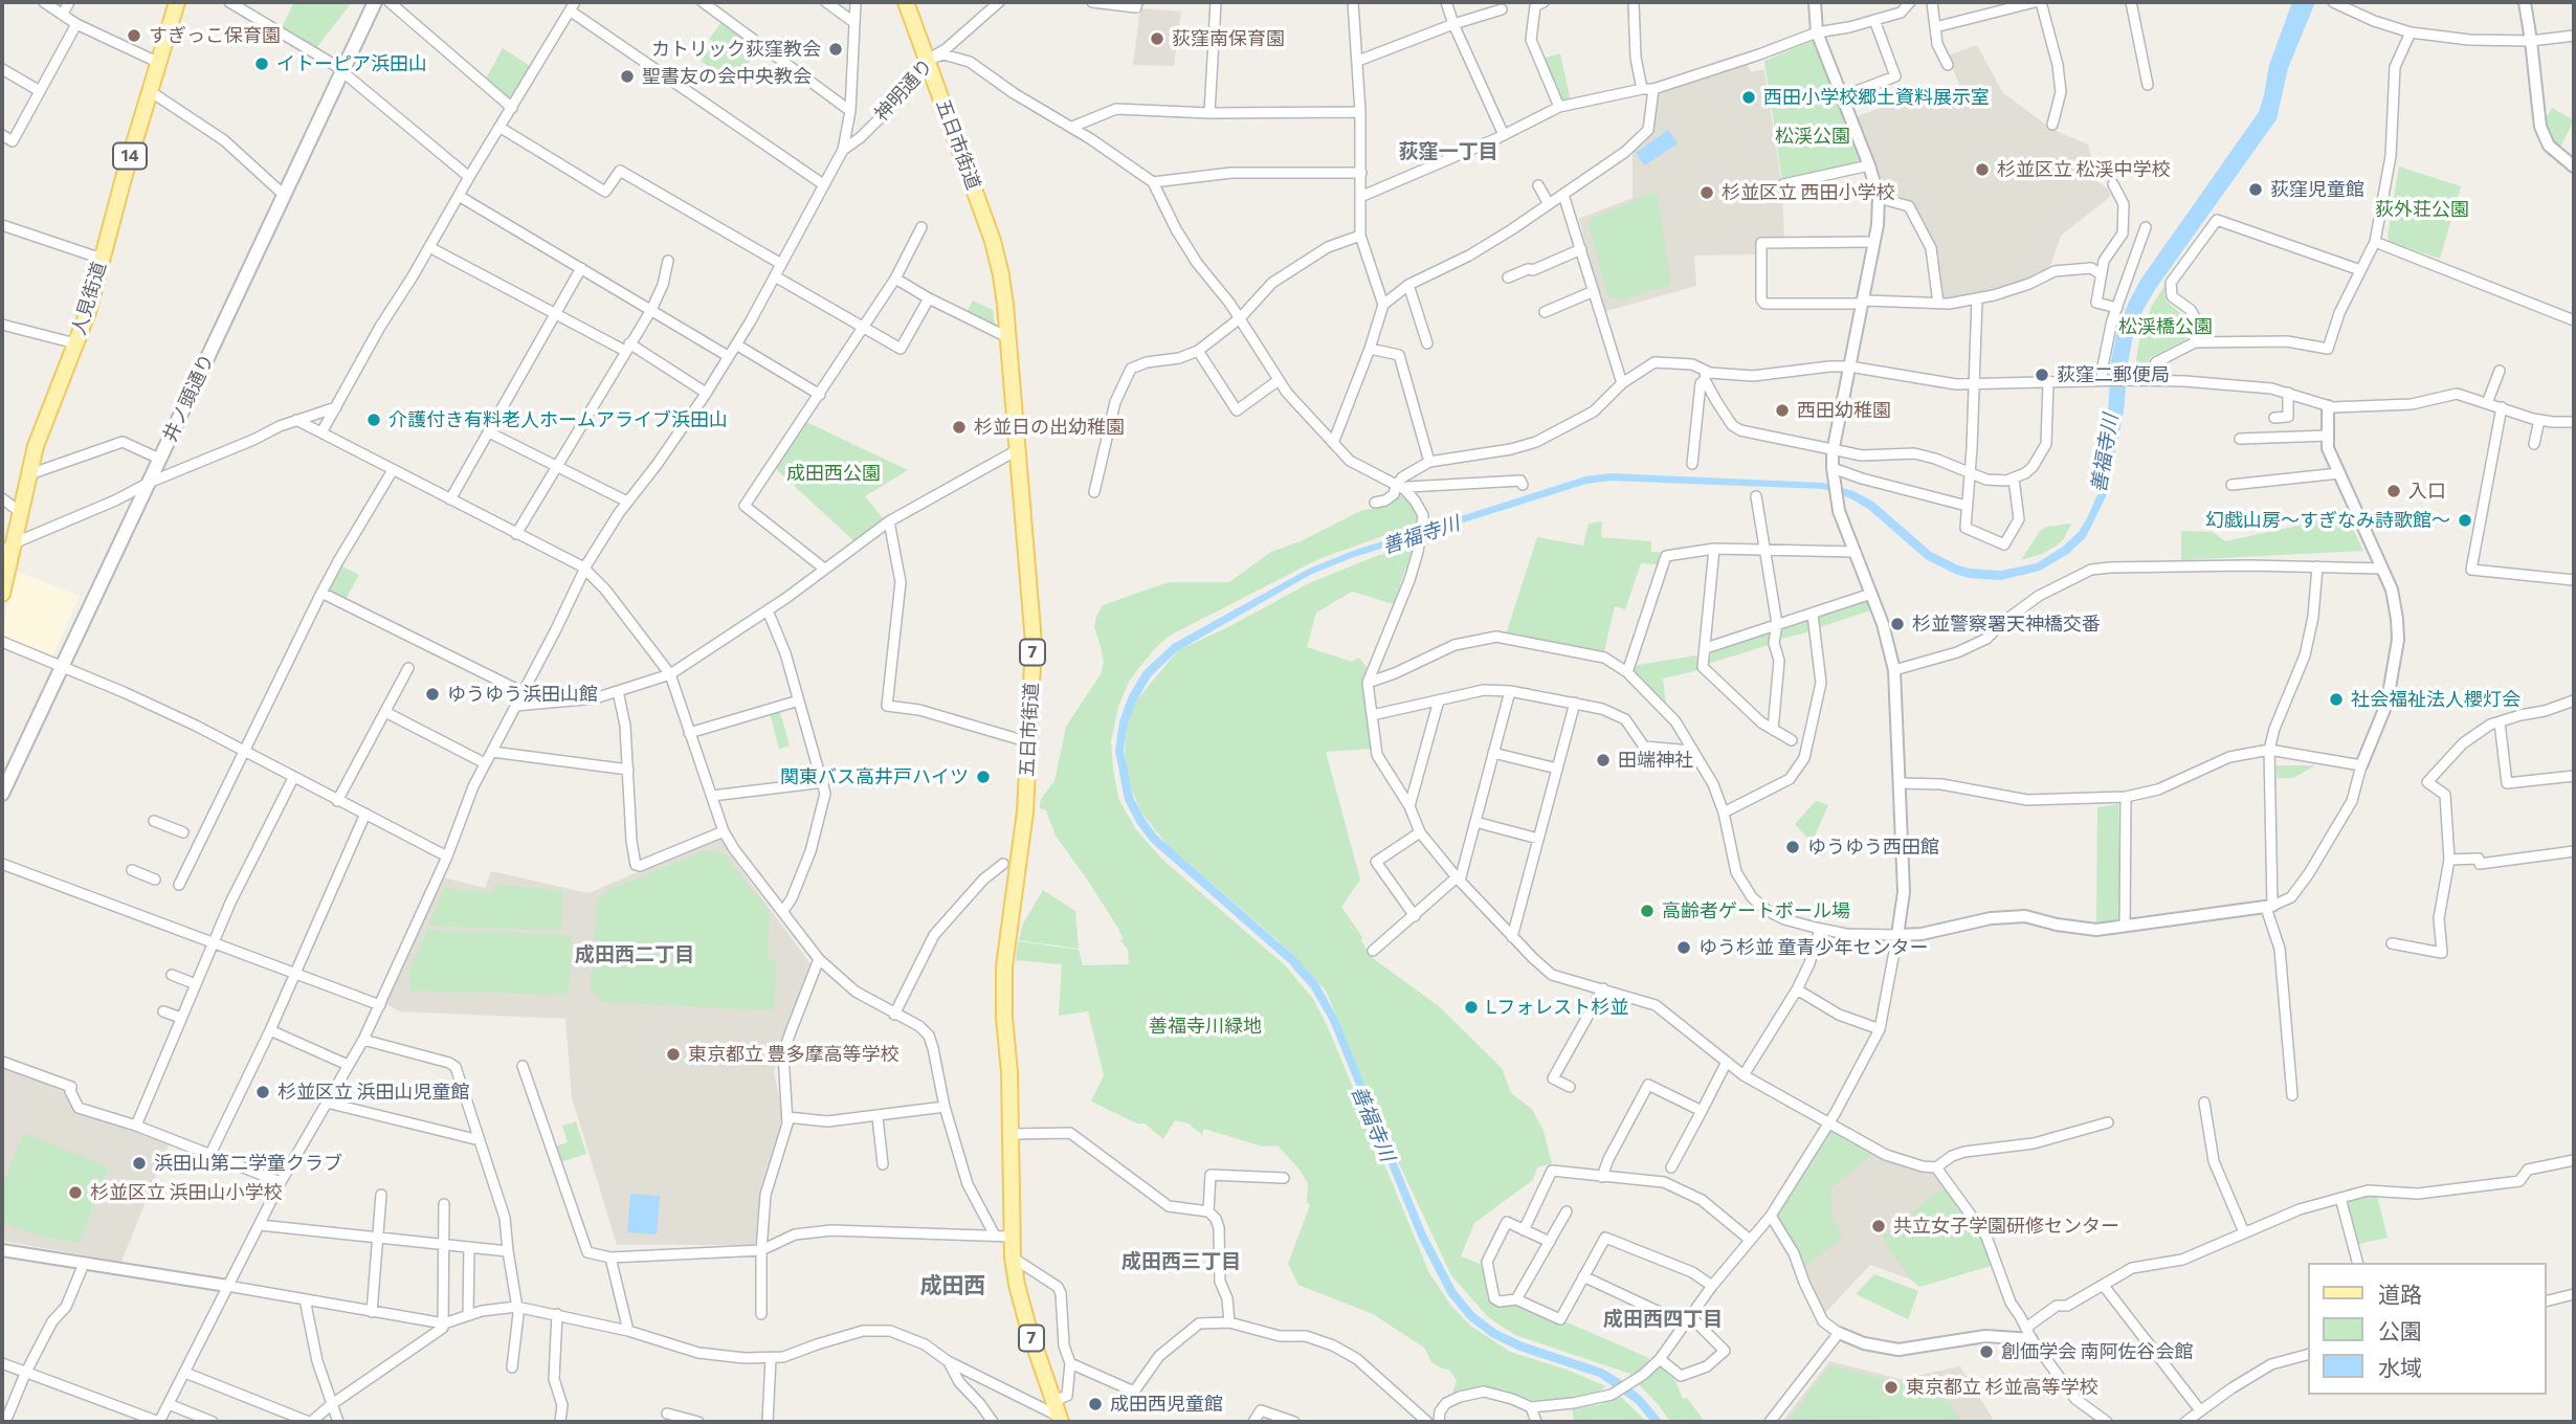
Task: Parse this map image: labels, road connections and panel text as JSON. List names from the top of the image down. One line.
{"streets":{"main road":["五日市街道","14","人見街道","井ノ頭通り","7"],"street":["神明通り"]},"crossings":[["神明通り","五日市街道"]],"districts":["荻窪一丁目","成田西二丁目","成田西三丁目","成田西","成田西四丁目"],"water":["善福寺川"],"parks":["松渓公園","荻外荘公園","松渓橋公園","成田西公園","善福寺川緑地"],"places":["すぎっこ保育園","荻窪南保育園","カトリック荻窪教会","イトーピア浜田山","聖書友の会中央教会","西田小学校郷土資料展示室","杉並区立 松渓中学校","荻窪児童館","杉並区立 西田小学校","荻窪二郵便局","西田幼稚園","介護付き有料老人ホームアライブ浜田山","杉並日の出幼稚園","入口","幻戯山房～すぎなみ詩歌館～","杉並警察署天神橋交番","ゆうゆう浜田山館","社会福祉法人櫻灯会","田端神社","関東バス高井戸ハイツ","ゆうゆう西田館","高齢者ゲートボール場","ゆう杉並 童青少年センター","Lフォレスト杉並","東京都立 豊多摩高等学校","杉並区立 浜田山児童館","浜田山第二学童クラブ","杉並区立 浜田山小学校","共立女子学園研修センター","創価学会 南阿佐谷会館","東京都立 杉並高等学校","成田西児童館"],"legend":["道路","公園","水域"]}
